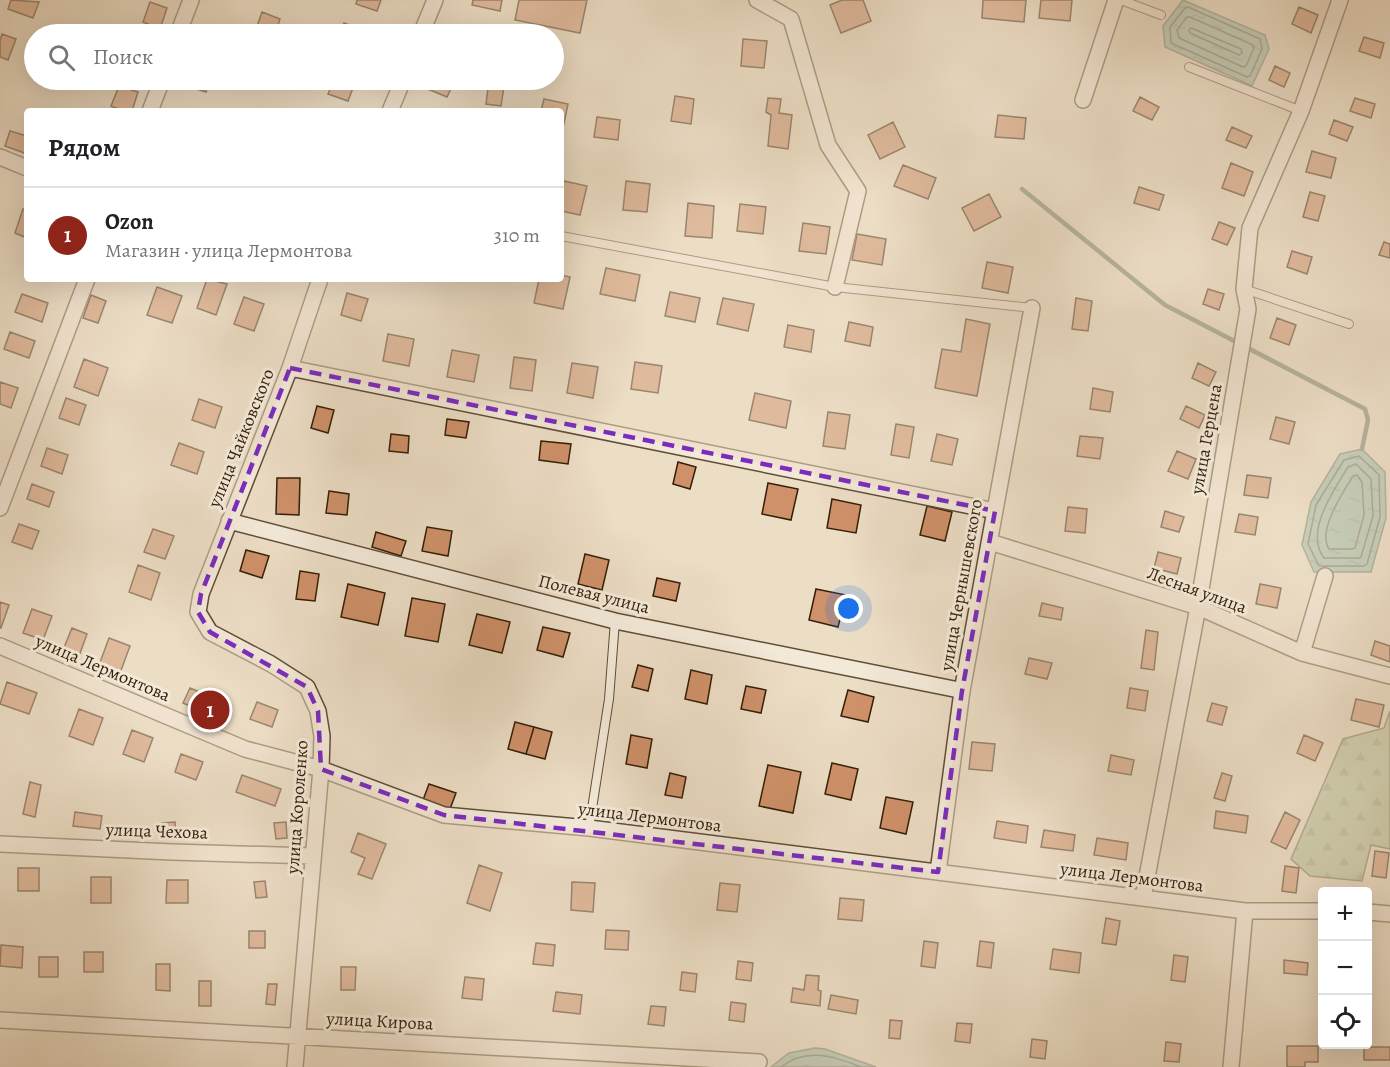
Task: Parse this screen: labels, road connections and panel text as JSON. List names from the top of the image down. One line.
{"streets":{"street":["улица Чайковского","улица Герцена","улица Чернышевского","Лесная улица","Полевая улица","улица Лермонтова","улица Короленко","улица Чехова","улица Кирова"]},"crossings":[["улица Чайковского","Полевая улица"],["улица Чайковского","улица Короленко"],["улица Герцена","Лесная улица"],["улица Герцена","улица Лермонтова"],["улица Чернышевского","Лесная улица"],["улица Чернышевского","Полевая улица"],["улица Чернышевского","улица Лермонтова"],["улица Лермонтова","улица Короленко"],["улица Короленко","улица Чехова"],["улица Короленко","улица Кирова"]],"page":{"search":"Поиск","heading":"Рядом","list":[{"mark":"1","name":"Ozon","note":"Магазин · улица Лермонтова","value":"310 m"}],"pins":"1","map_buttons":["+","−"]}}
